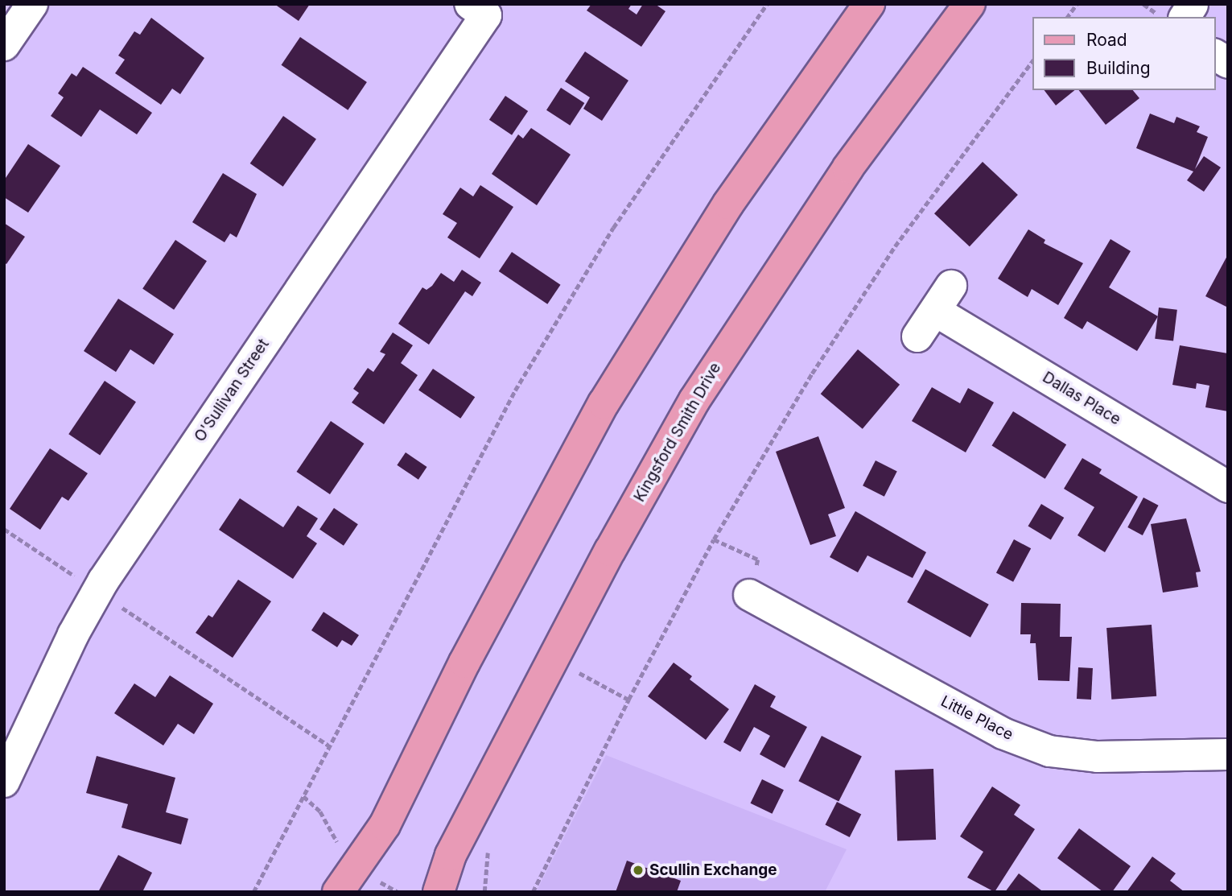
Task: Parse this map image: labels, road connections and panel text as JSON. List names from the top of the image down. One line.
{"streets":{"main road":["Kingsford Smith Drive"],"street":["O'Sullivan Street","Dallas Place","Little Place"]},"places":["Scullin Exchange"],"legend":["Road","Building"]}
